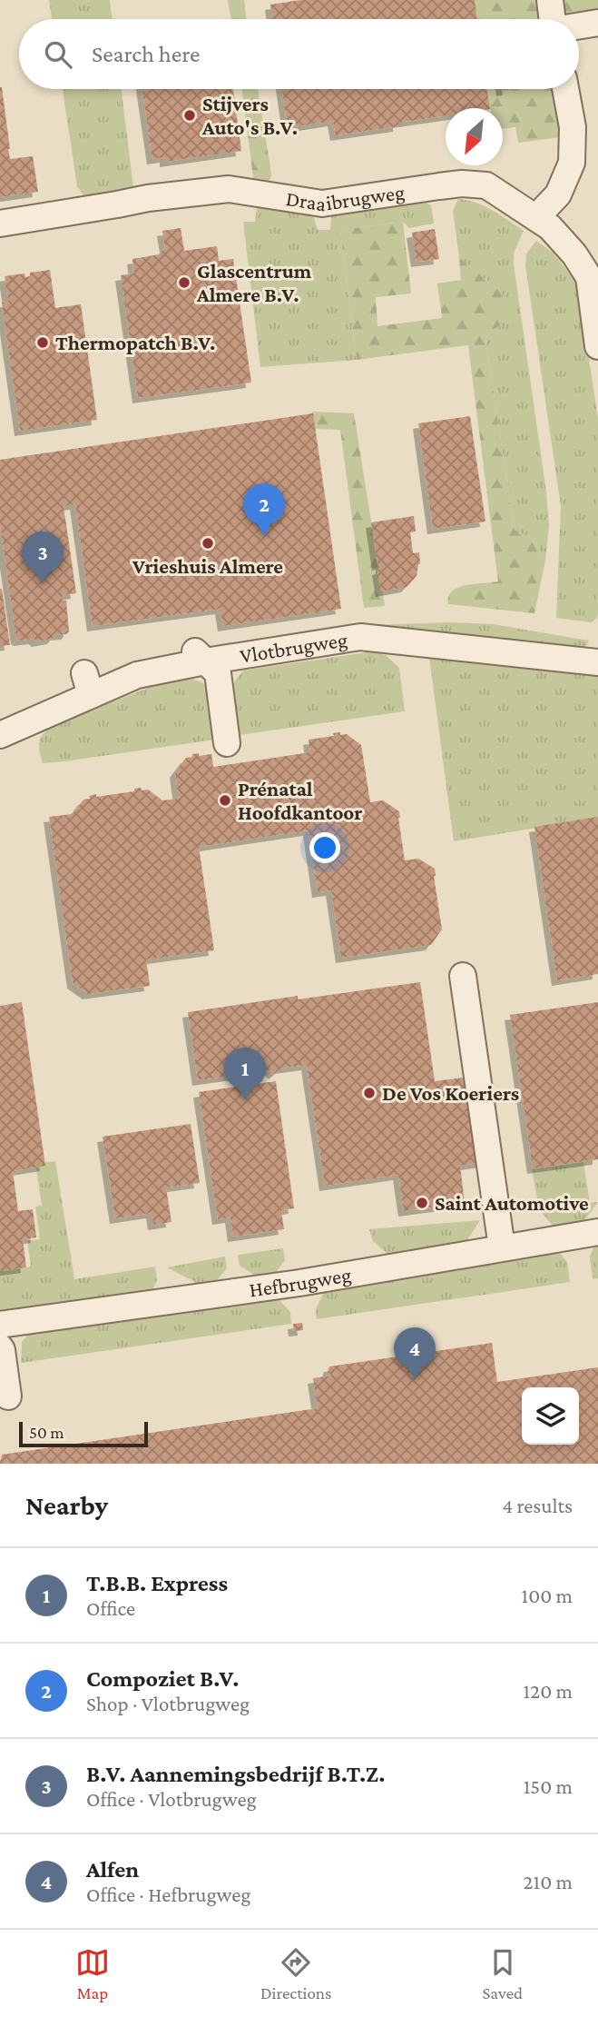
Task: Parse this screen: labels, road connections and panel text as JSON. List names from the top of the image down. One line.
{"streets":{"street":["Draaibrugweg","Vlotbrugweg","Hefbrugweg"]},"places":["Stijvers Auto's B.V.","Glascentrum Almere B.V.","Thermopatch B.V.","Vrieshuis Almere","Prénatal Hoofdkantoor","De Vos Koeriers","Saint Automotive"],"scale_bar":"50 m","north":"bottom left","page":{"search":"Search here","pins":["2","3","1","4"],"scale":"50 m","heading":["Nearby","4 results"],"list":[{"mark":"1","name":"T.B.B. Express","note":"Office","value":"100 m"},{"mark":"2","name":"Compoziet B.V.","note":"Shop · Vlotbrugweg","value":"120 m"},{"mark":"3","name":"B.V. Aannemingsbedrijf B.T.Z.","note":"Office · Vlotbrugweg","value":"150 m"},{"mark":"4","name":"Alfen","note":"Office · Hefbrugweg","value":"210 m"}],"nav":["Map","Directions","Saved"]}}
